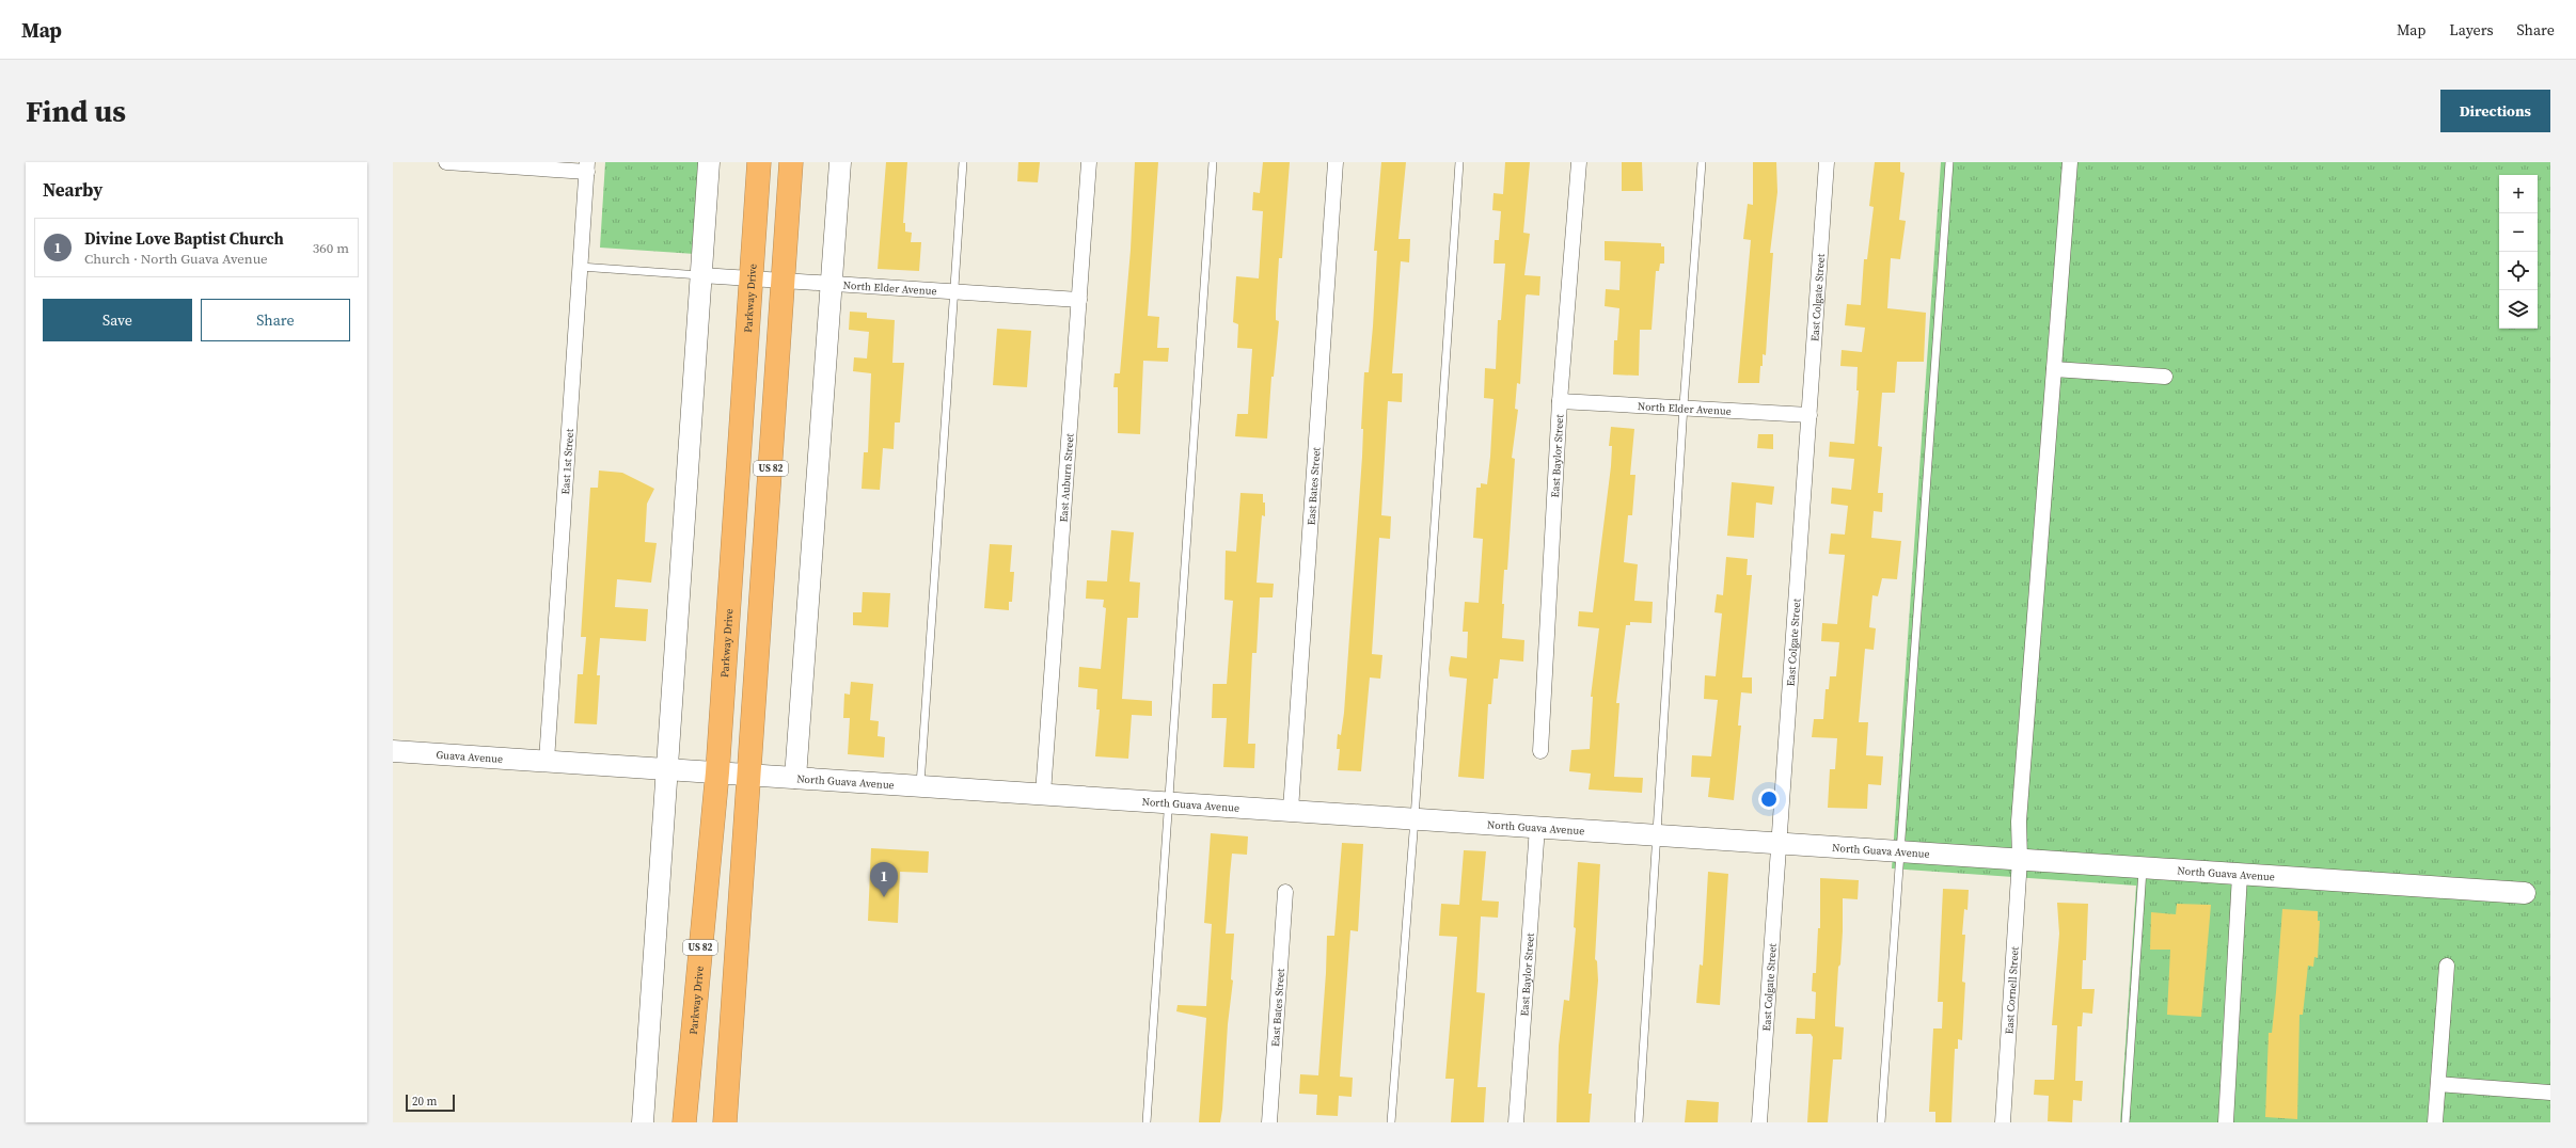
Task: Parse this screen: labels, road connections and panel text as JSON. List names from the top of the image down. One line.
{"streets":{"highway":["Parkway Drive","US 82"],"street":["North Elder Avenue","East Colgate Street","East Baylor Street","East 1st Street","East Auburn Street","East Bates Street","Guava Avenue","North Guava Avenue","East Cornell Street"]},"crossings":[["North Elder Avenue","Parkway Drive"],["North Elder Avenue","East Colgate Street"],["North Elder Avenue","East Baylor Street"],["North Elder Avenue","US 82"],["North Elder Avenue","East Auburn Street"],["Parkway Drive","North Guava Avenue"],["East Colgate Street","North Guava Avenue"],["East Baylor Street","North Guava Avenue"],["East 1st Street","Guava Avenue"],["East 1st Street","North Guava Avenue"],["US 82","North Guava Avenue"],["East Auburn Street","North Guava Avenue"],["East Bates Street","North Guava Avenue"],["Guava Avenue","North Guava Avenue"],["North Guava Avenue","East Cornell Street"]],"scale_bar":"20 m","page":{"header":"Map","nav":["Map","Layers","Share"],"buttons":["Directions",["Save","Share"]],"title":"Find us","heading":"Nearby","map_buttons":["+","−"],"list":[{"mark":"1","name":"Divine Love Baptist Church","note":"Church · North Guava Avenue","value":"360 m"}],"pins":"1","scale":"20 m"}}
